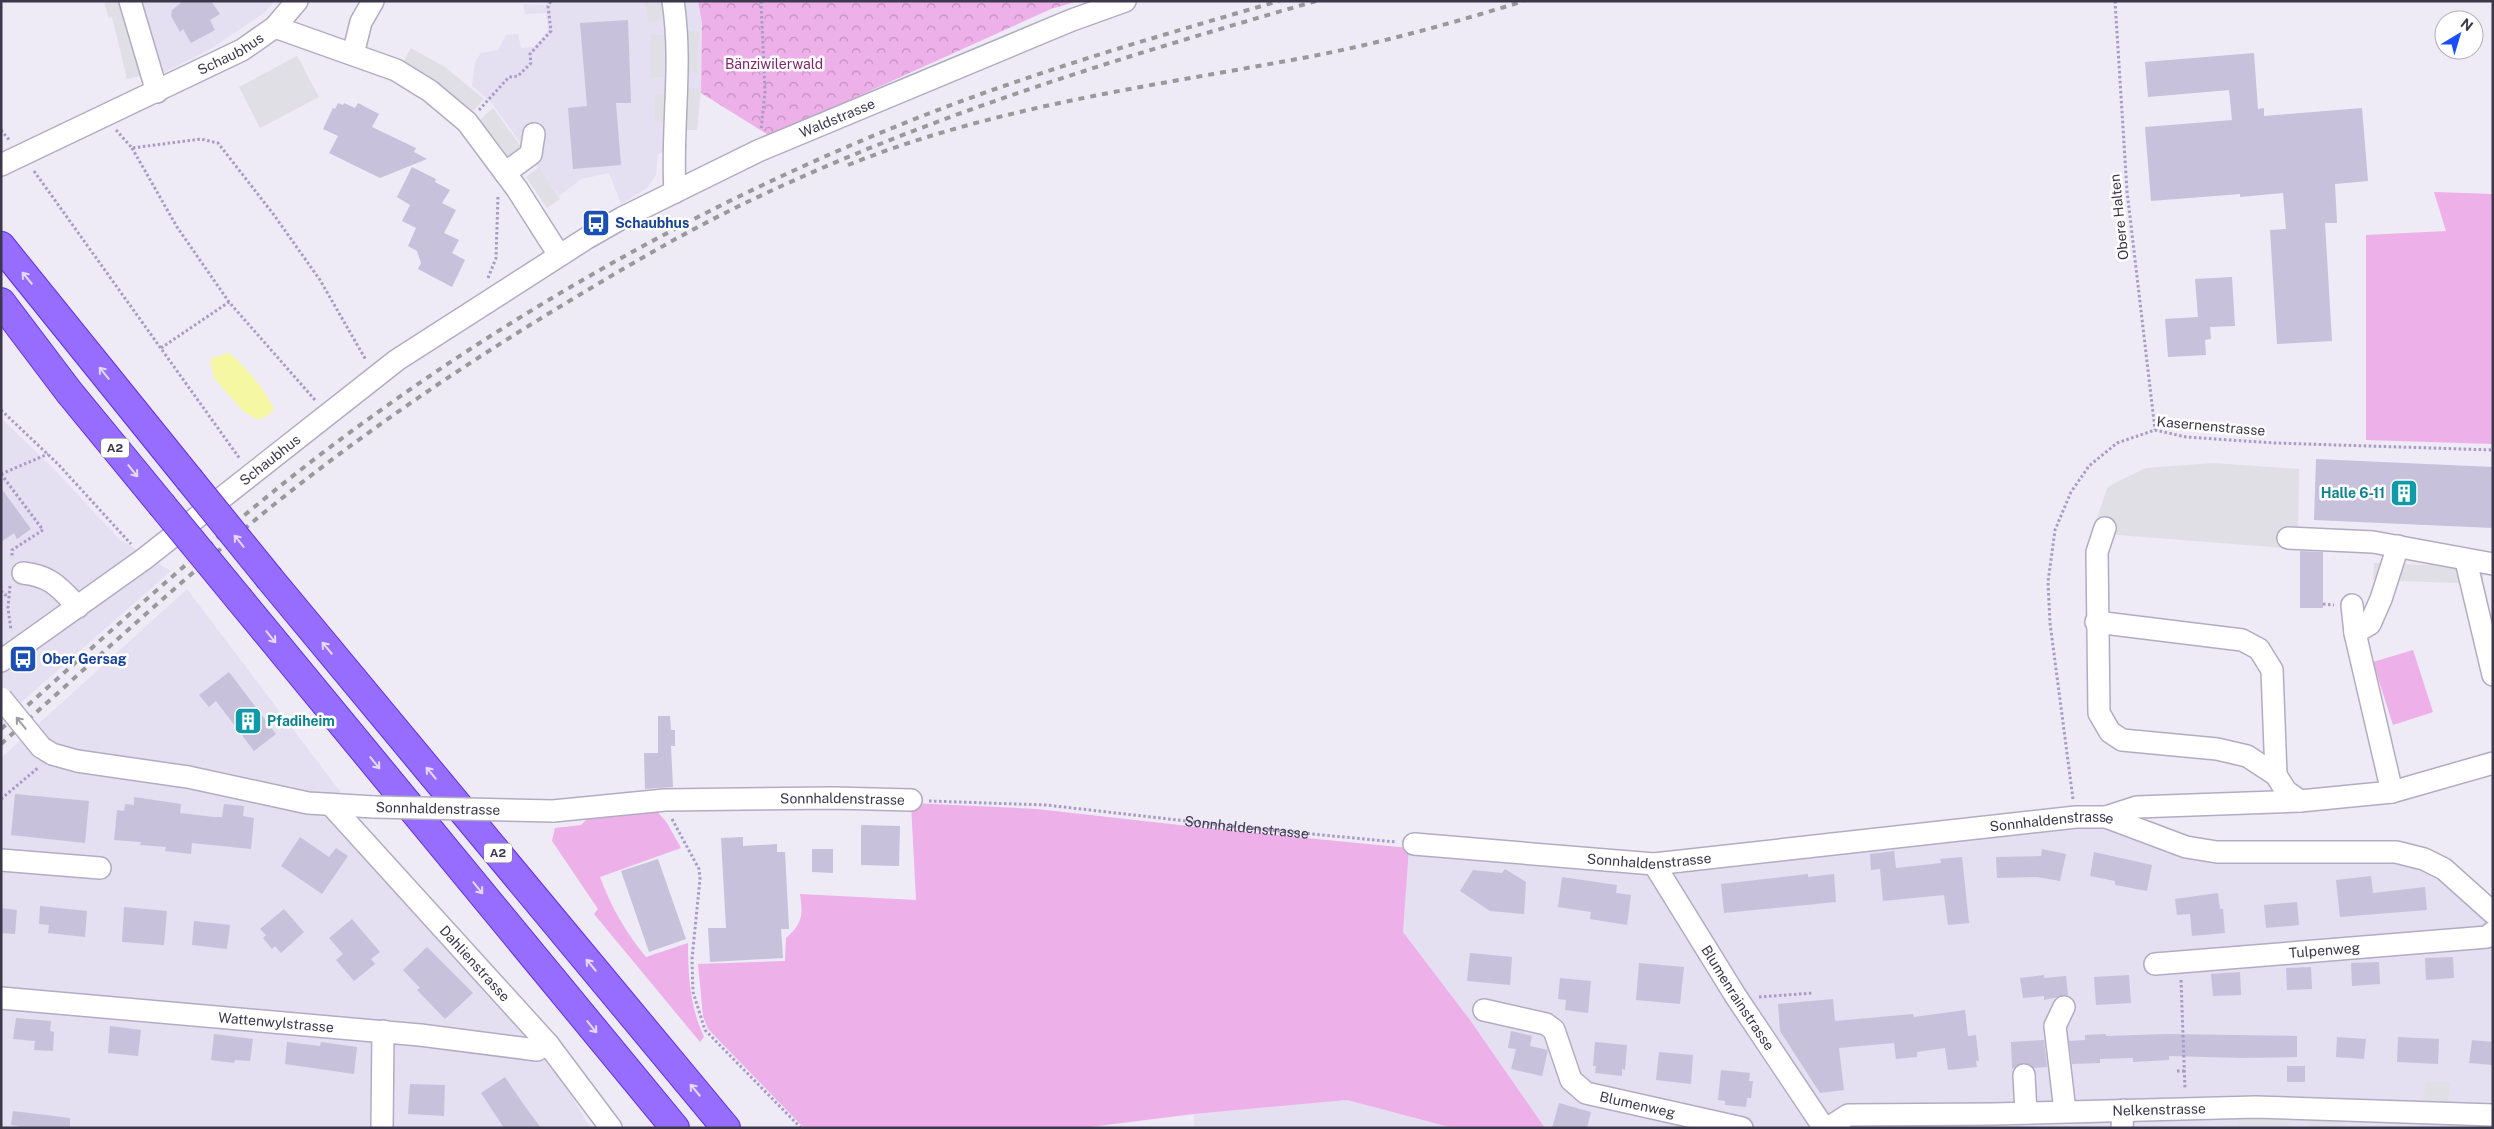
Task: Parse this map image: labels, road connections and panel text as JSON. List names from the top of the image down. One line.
{"streets":{"highway":["A2"],"street":["Schaubhus","Waldstrasse","Sonnhaldenstrasse","Tulpenweg","Dahlienstrasse","Blumenrainstrasse","Wattenwylstrasse","Blumenweg","Nelkenstrasse"],"path":["Obere Halten","Kasernenstrasse"]},"crossings":[["Schaubhus","Waldstrasse"],["Obere Halten","Kasernenstrasse"],["Kasernenstrasse","Sonnhaldenstrasse"],["Sonnhaldenstrasse","Dahlienstrasse"],["Sonnhaldenstrasse","Blumenrainstrasse"],["Dahlienstrasse","Wattenwylstrasse"]],"parks":["Bänziwilerwald"],"places":{"bus stop":["Schaubhus","Ober Gersag"],"building":["Halle 6-11","Pfadiheim"]},"north":"top right"}
